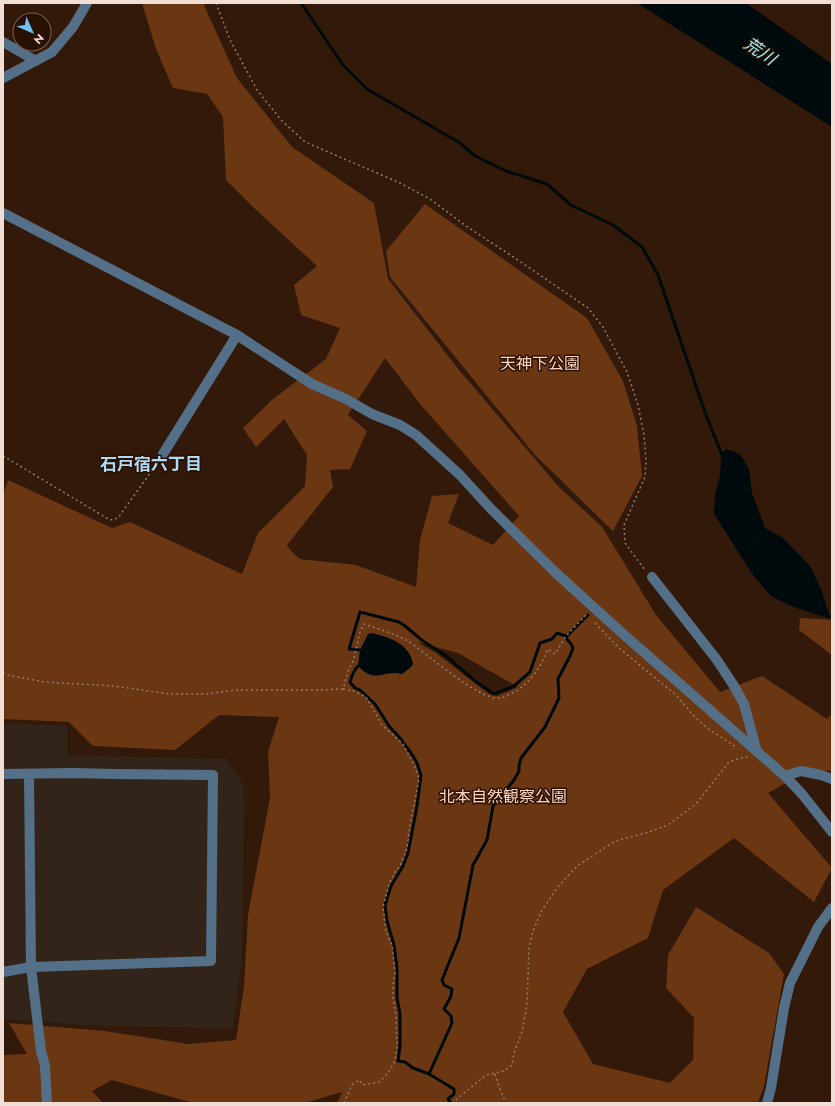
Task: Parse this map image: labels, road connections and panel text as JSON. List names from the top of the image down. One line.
{"districts":["石戸宿六丁目"],"water":["荒川"],"parks":["天神下公園","北本自然観察公園"],"north":"bottom right"}
